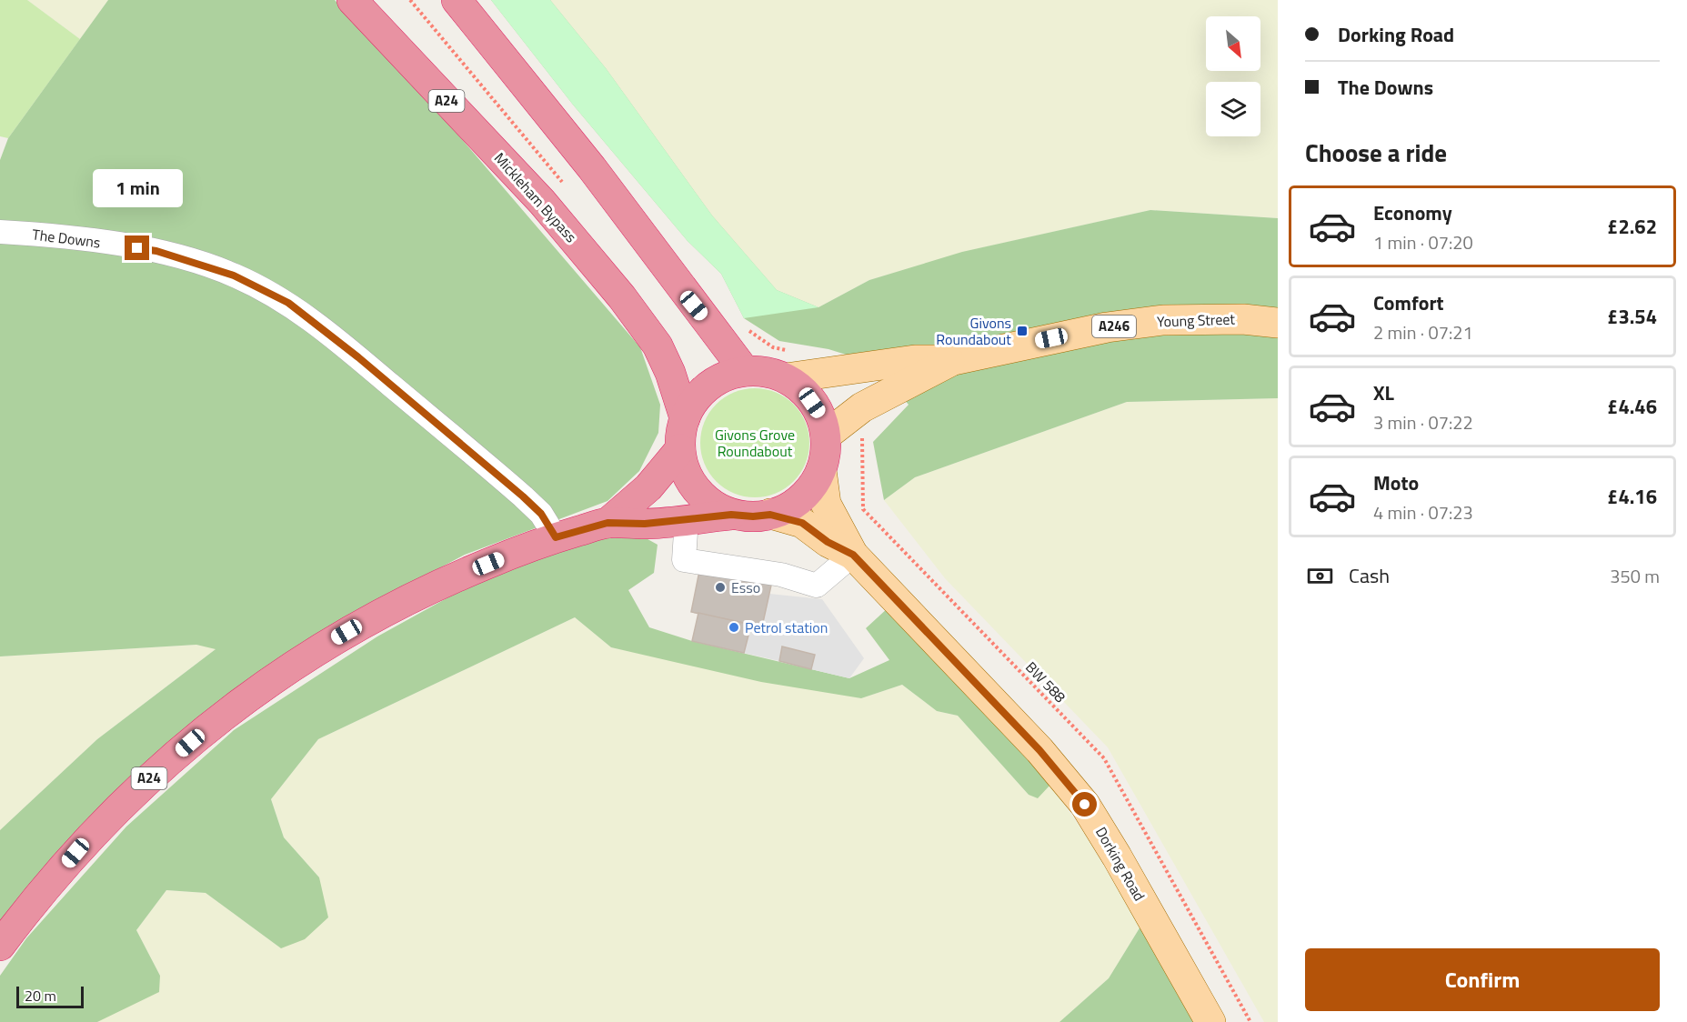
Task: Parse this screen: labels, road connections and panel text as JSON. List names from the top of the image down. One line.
{"streets":{"highway":["A24","Mickleham Bypass"],"main road":["Young Street","A246","Dorking Road"],"street":["The Downs"],"path":["BW 588"]},"crossings":[["A24","Mickleham Bypass"],["A24","The Downs"],["A24","Young Street"],["A24","Dorking Road"],["Mickleham Bypass","Young Street"],["Mickleham Bypass","Dorking Road"],["Young Street","BW 588"],["Young Street","Dorking Road"]],"parks":["Givons Grove Roundabout"],"places":{"transit":["Givons Roundabout"],"other":["Esso","Petrol station"]},"scale_bar":"20 m","north":"bottom right","page":{"banner":["Dorking Road","The Downs"],"heading":"Choose a ride","bubble":"1 min","list":[{"name":"Economy","note":"1 min · 07:20","value":"£2.62"},{"name":"Comfort","note":"2 min · 07:21","value":"£3.54"},{"name":"XL","note":"3 min · 07:22","value":"£4.46"},{"name":"Moto","note":"4 min · 07:23","value":"£4.16"}],"pay":["Cash","350 m"],"buttons":"Confirm","scale":"20 m"}}
